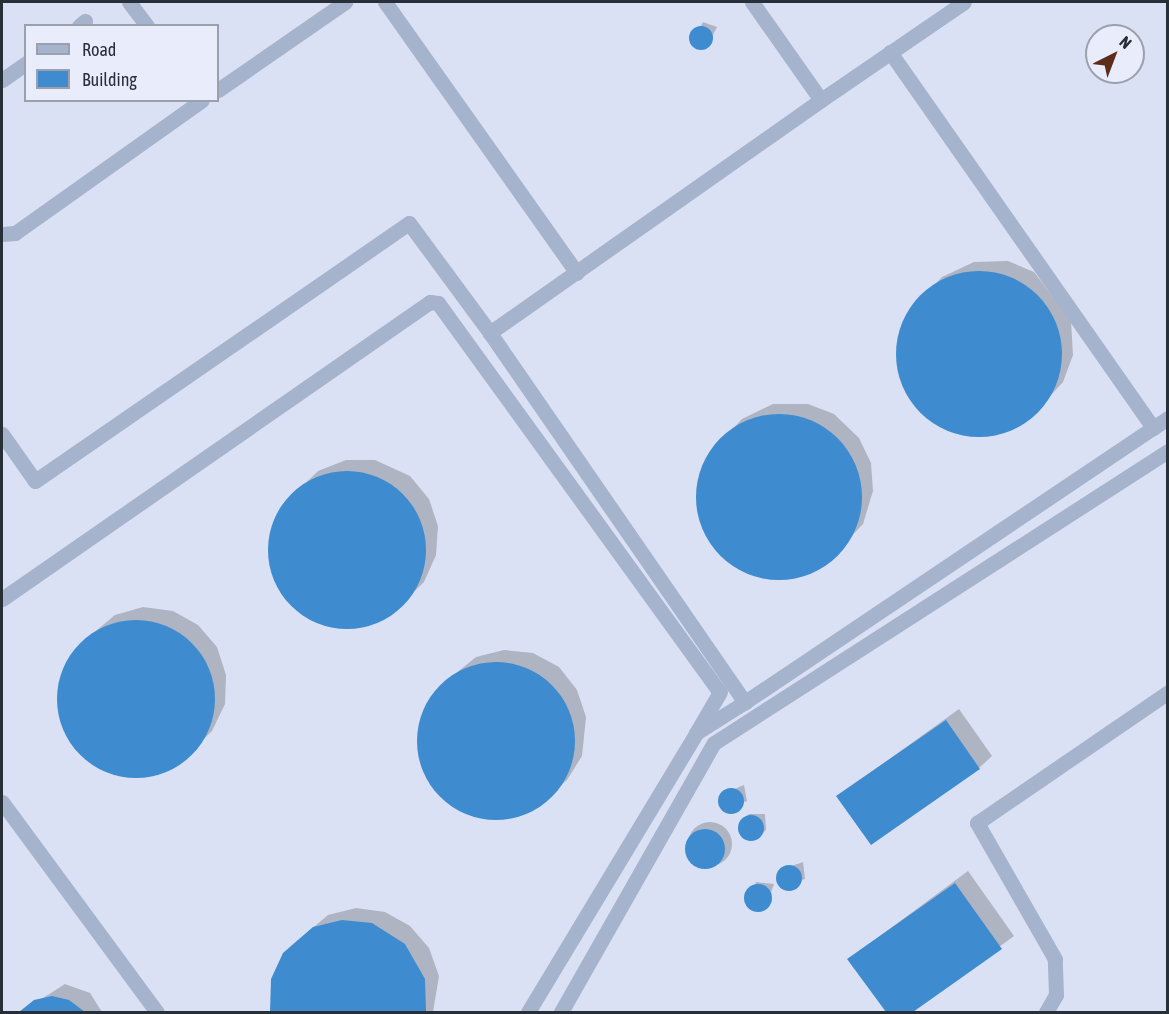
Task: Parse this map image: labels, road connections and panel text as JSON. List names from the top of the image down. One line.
{"legend":["Road","Building"],"north":"top right"}
